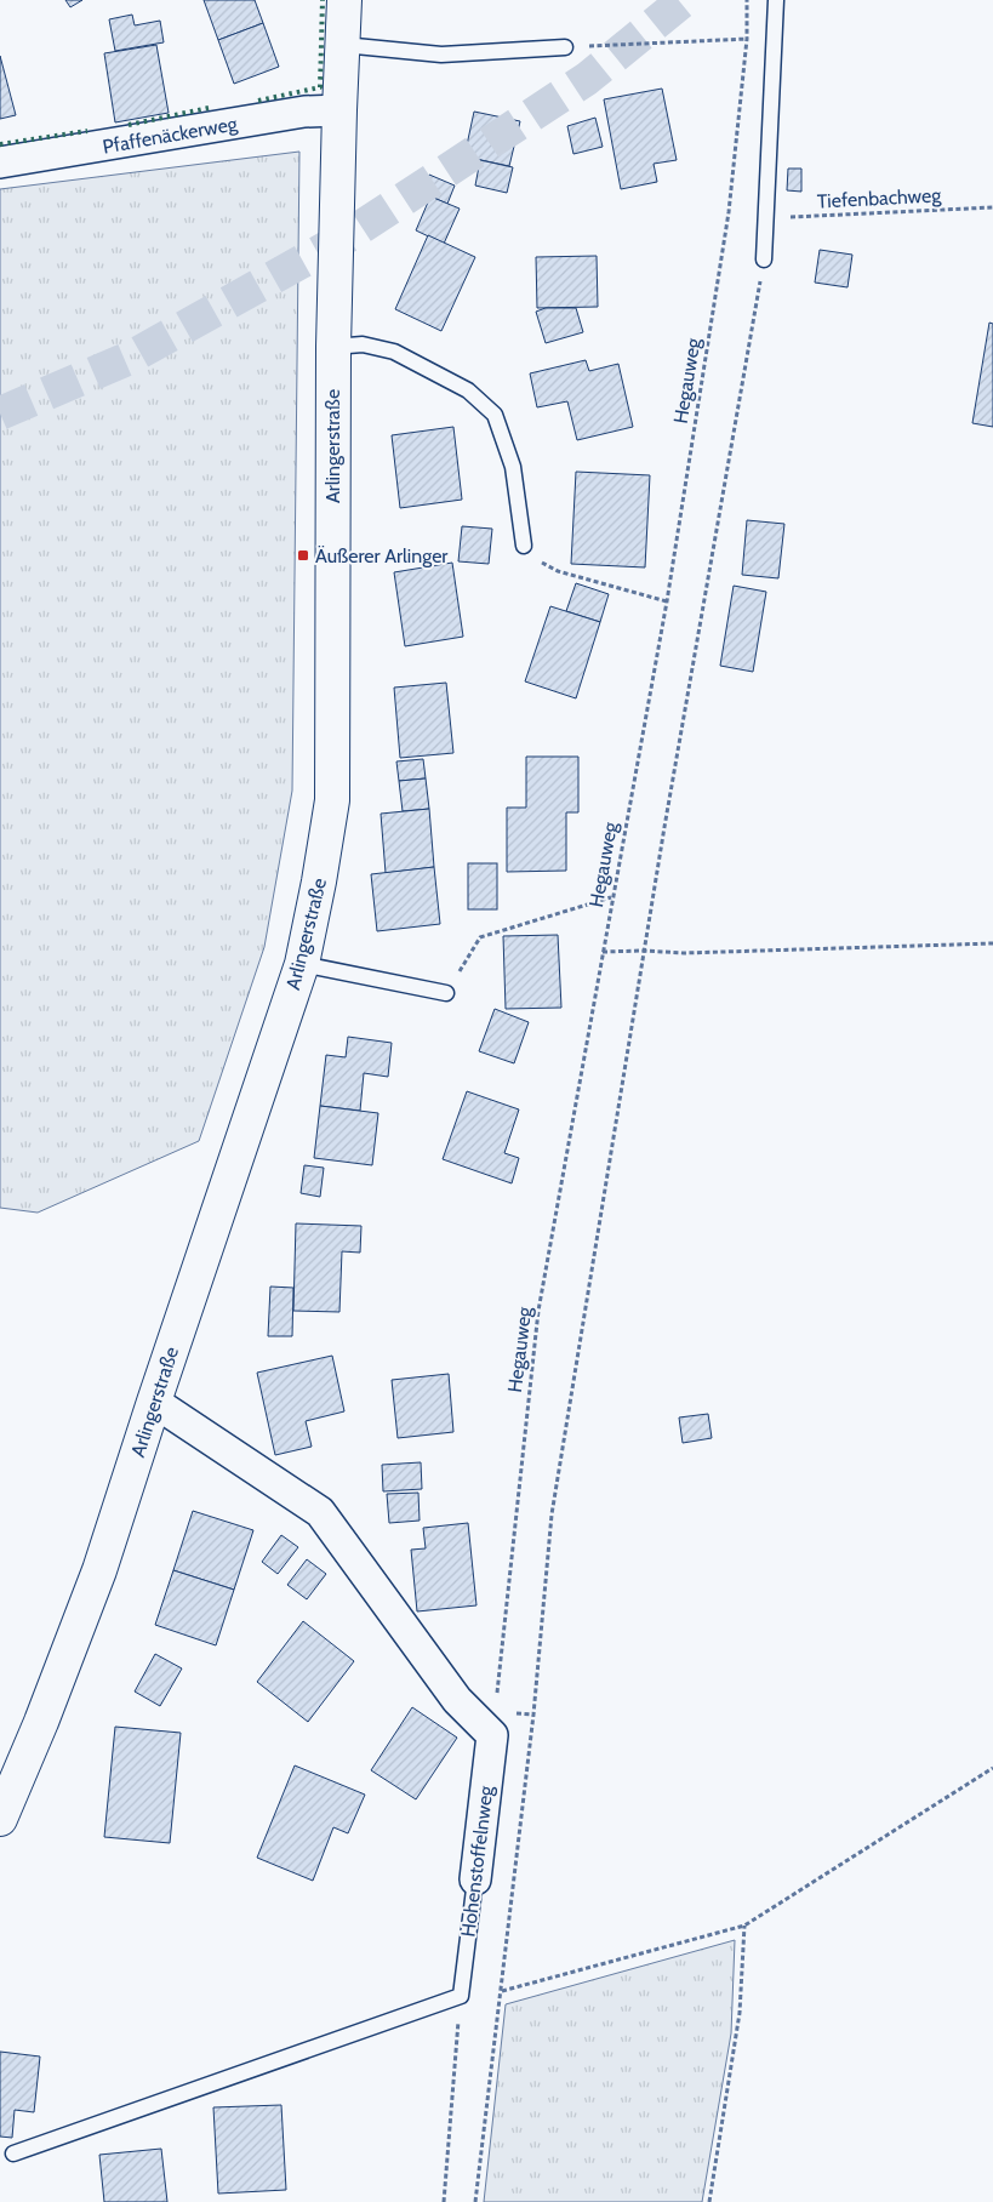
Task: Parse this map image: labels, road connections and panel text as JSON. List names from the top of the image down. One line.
{"streets":{"main road":["Arlingerstraße"],"street":["Pfaffenäckerweg","Hohenstoffelnweg"],"path":["Tiefenbachweg","Hegauweg"]},"crossings":[["Pfaffenäckerweg","Arlingerstraße"],["Hegauweg","Hohenstoffelnweg"]],"places":{"transit":["Äußerer Arlinger"]}}
